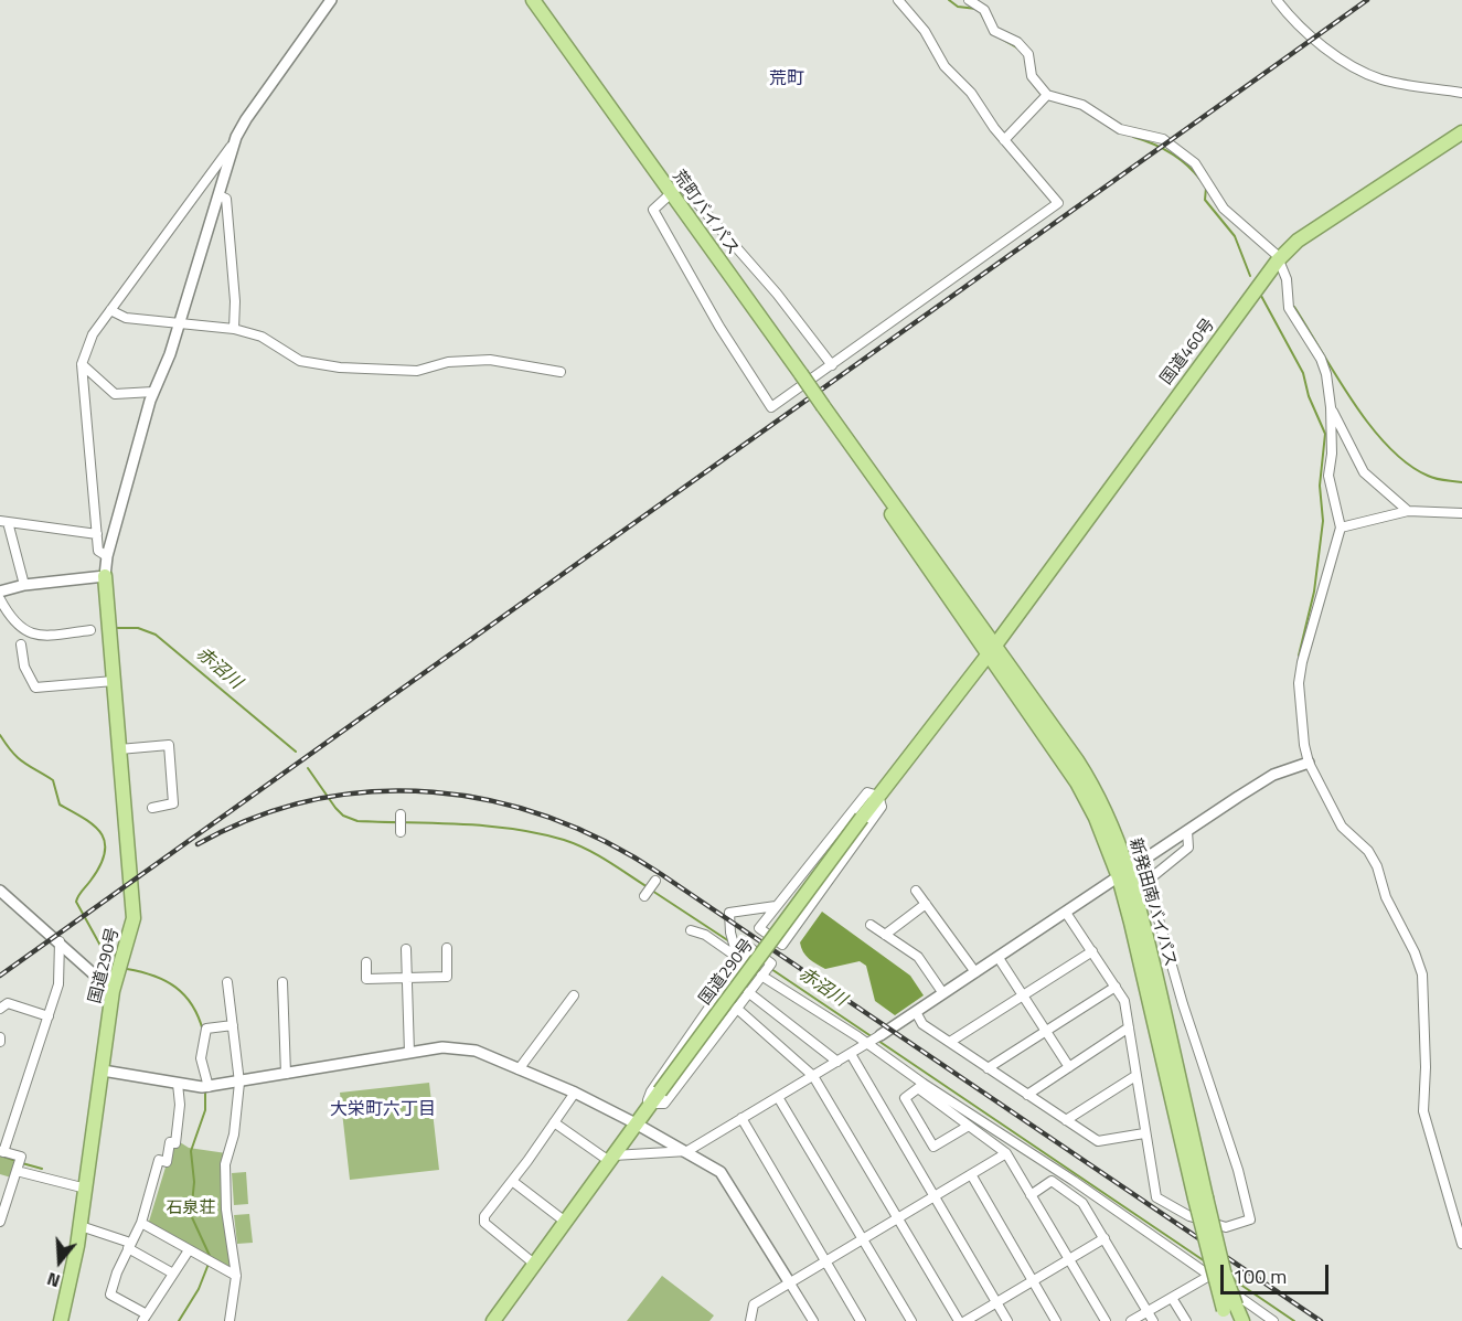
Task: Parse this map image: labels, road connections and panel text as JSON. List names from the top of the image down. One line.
{"streets":{"highway":["荒町バイパス","国道460号","新発田南バイパス","国道290号"]},"crossings":[["荒町バイパス","国道460号"],["荒町バイパス","新発田南バイパス"],["荒町バイパス","国道290号"],["国道460号","新発田南バイパス"],["国道460号","国道290号"],["新発田南バイパス","国道290号"]],"districts":["荒町","大栄町六丁目"],"water":["赤沼川"],"parks":["石泉荘"],"scale_bar":"100 m","north":"bottom"}
